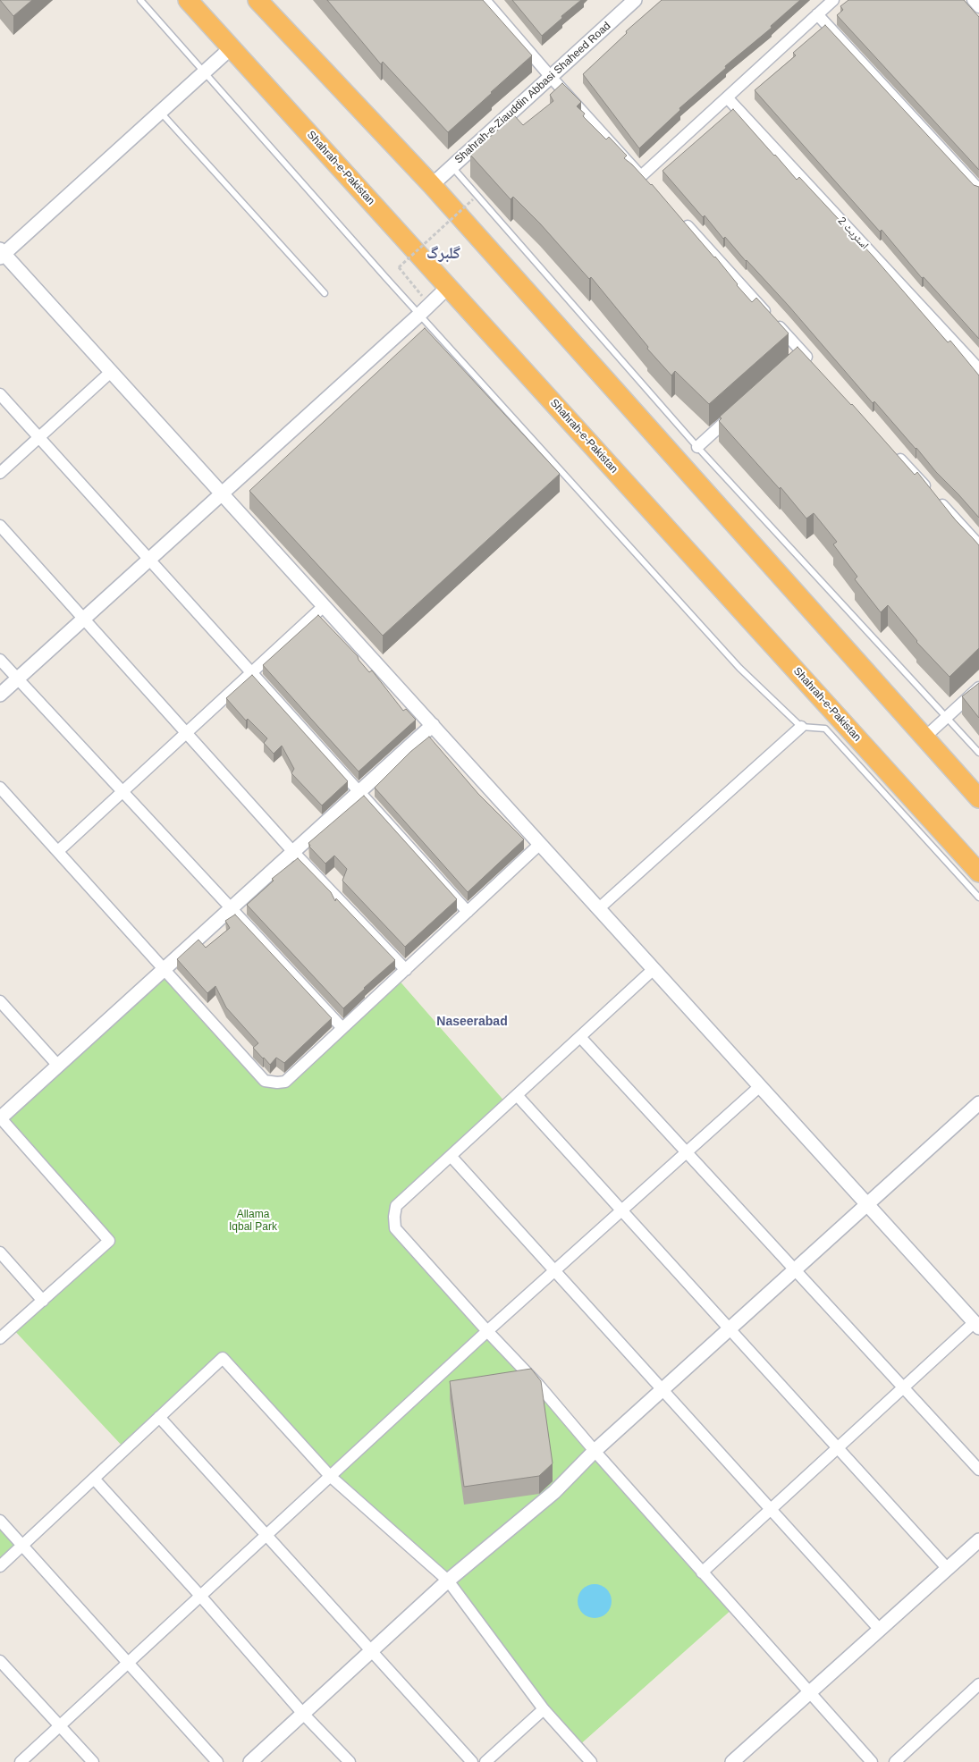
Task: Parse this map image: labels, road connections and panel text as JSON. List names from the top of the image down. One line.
{"streets":{"highway":["Shahrah-e-Pakistan"],"street":["Shahrah-e-Ziauddin Abbasi Shaheed Road","اسٹریٹ 2"]},"districts":["گلبرگ","Naseerabad"],"parks":["Allama Iqbal Park"]}
